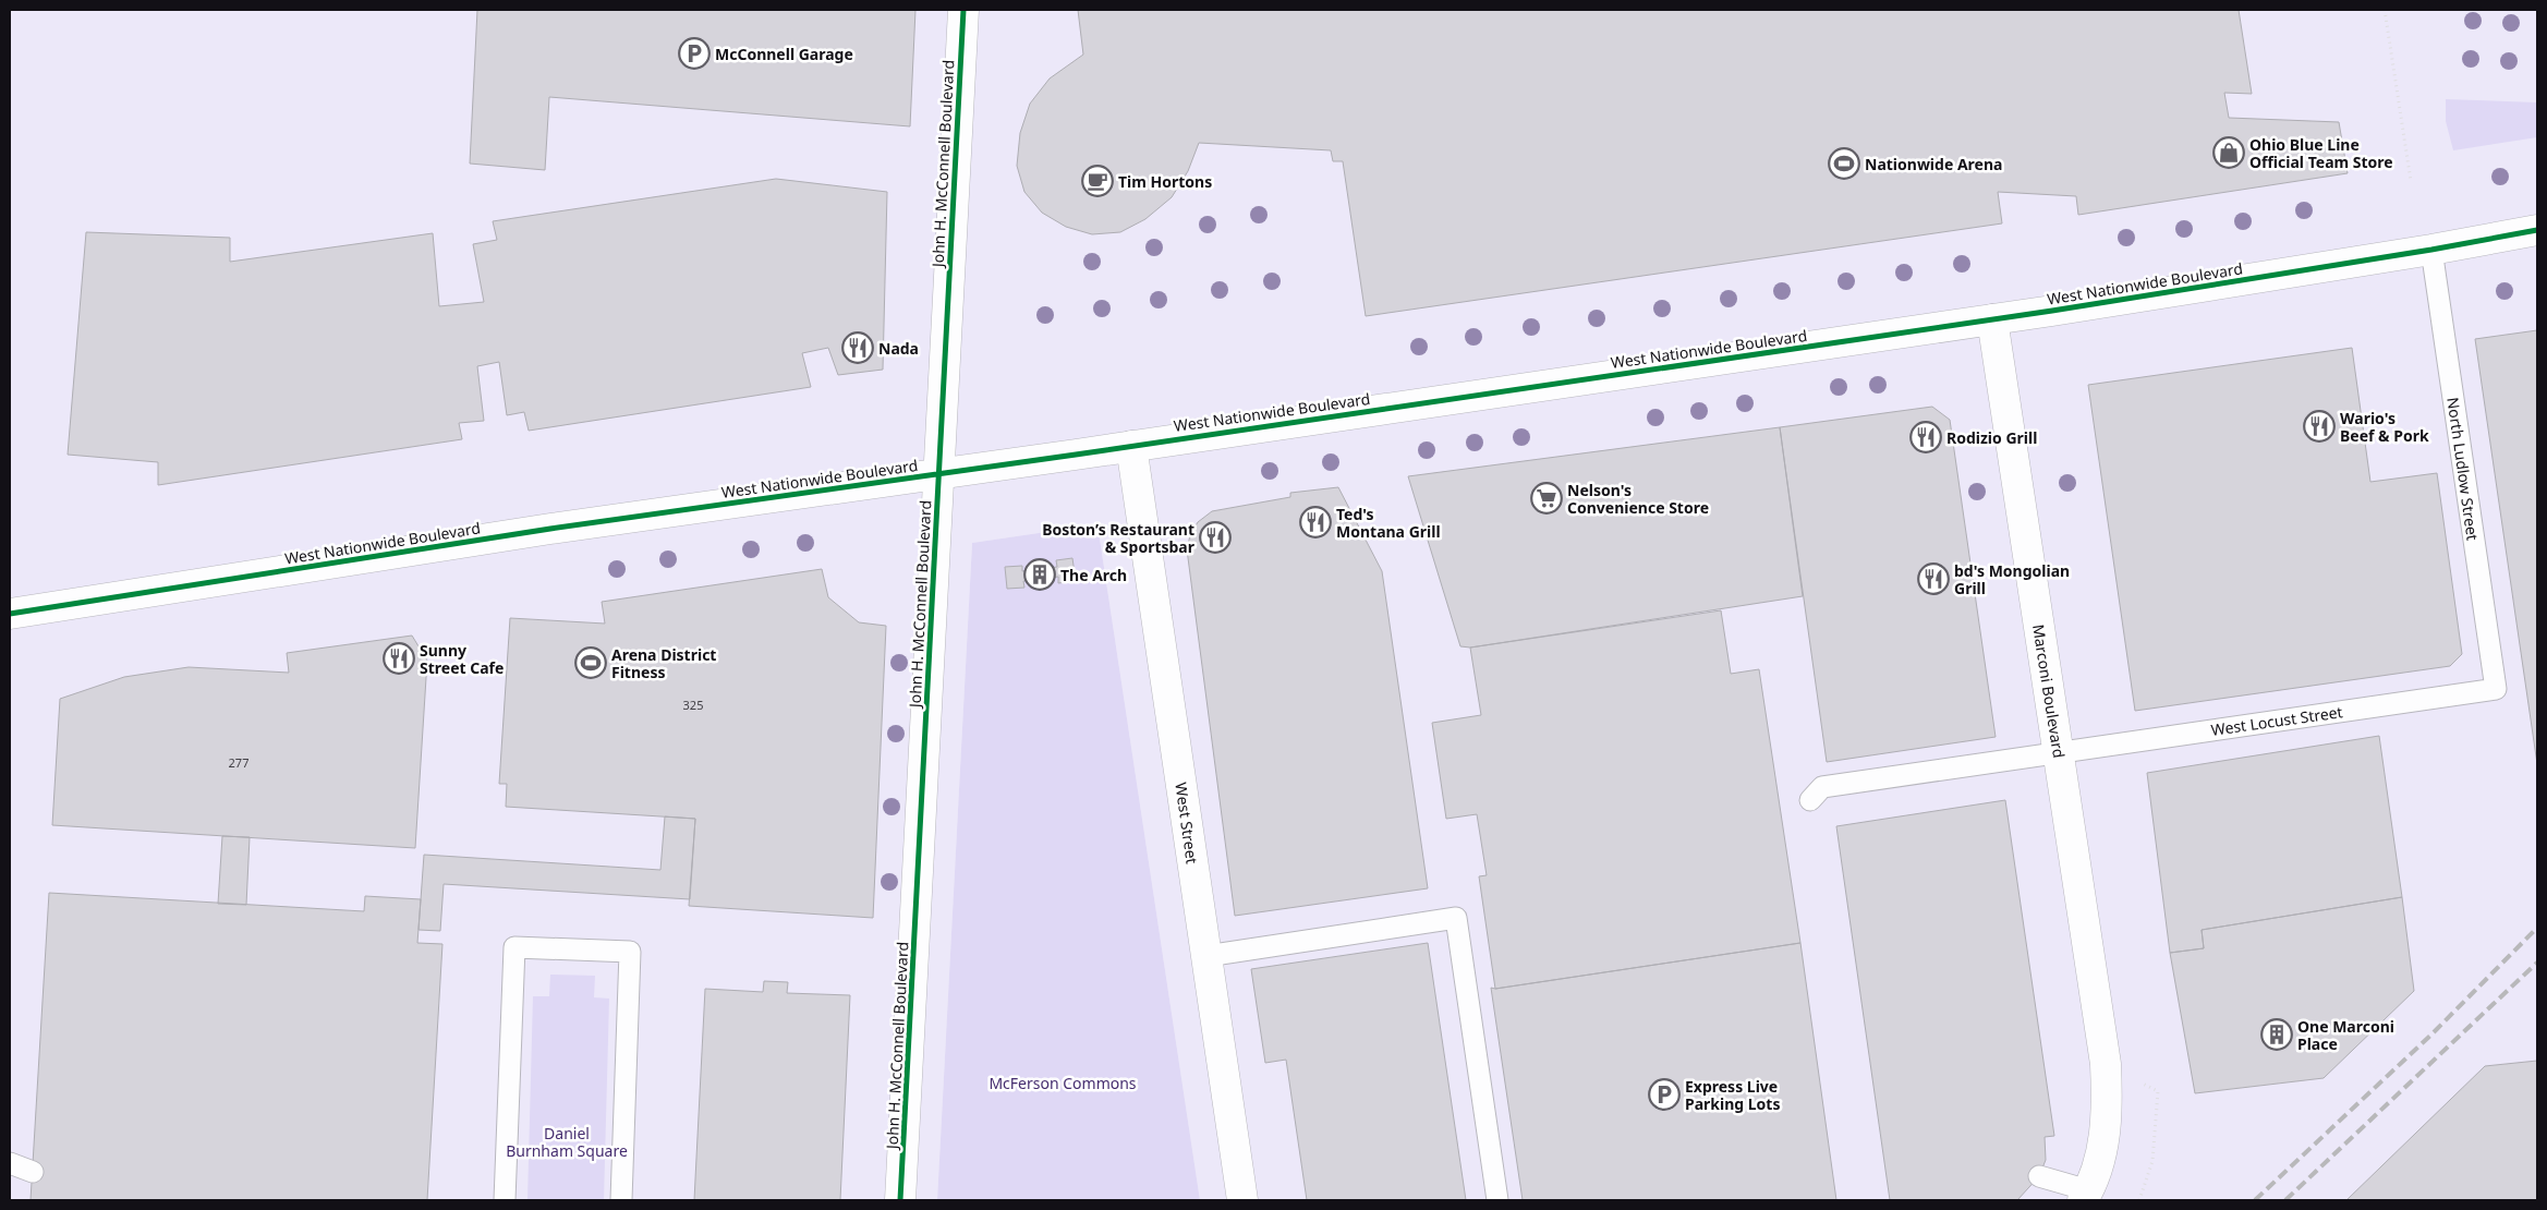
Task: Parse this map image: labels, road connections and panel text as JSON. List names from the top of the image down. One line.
{"streets":{"street":["John H. McConnell Boulevard","West Nationwide Boulevard","Marconi Boulevard","West Street"],"lane":["North Ludlow Street","West Locust Street"]},"crossings":[["John H. McConnell Boulevard","West Nationwide Boulevard"],["West Nationwide Boulevard","North Ludlow Street"],["West Nationwide Boulevard","Marconi Boulevard"],["West Nationwide Boulevard","West Street"],["North Ludlow Street","West Locust Street"],["Marconi Boulevard","West Locust Street"]],"parks":["McFerson Commons","Daniel Burnham Square"],"places":{"parking":["McConnell Garage","Express Live Parking Lots"],"shop":["Ohio Blue Line Official Team Store"],"sports":["Nationwide Arena","Arena District Fitness"],"cafe":["Tim Hortons"],"restaurant":["Nada","Wario's Beef & Pork","Rodizio Grill","Ted's Montana Grill","Boston’s Restaurant & Sportsbar","bd's Mongolian Grill","Sunny Street Cafe"],"supermarket":["Nelson's Convenience Store"],"building":["The Arch","One Marconi Place"]},"house_numbers":["325","277"]}
